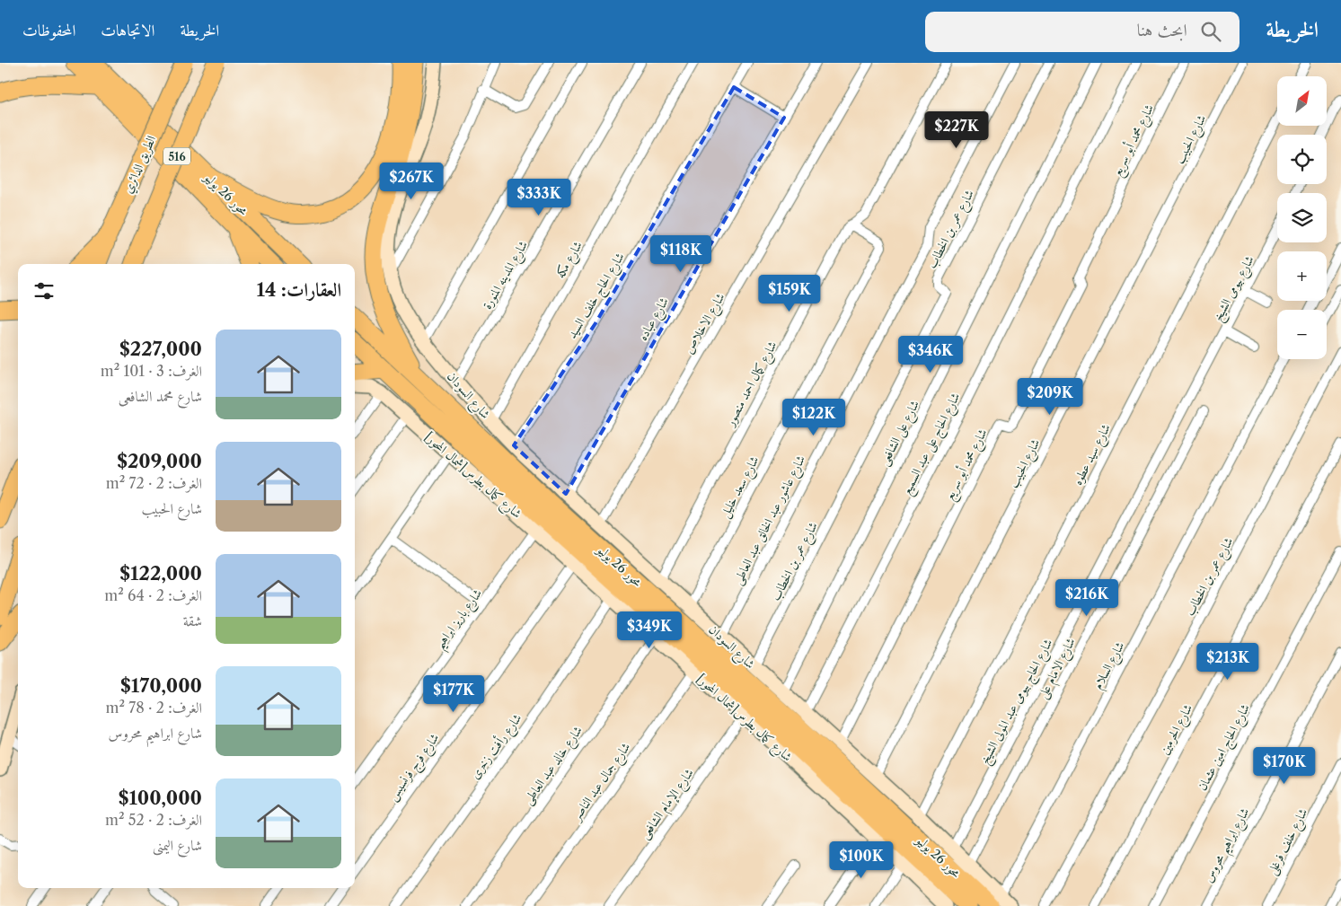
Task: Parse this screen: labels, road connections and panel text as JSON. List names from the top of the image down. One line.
{"streets":{"highway":["516","الطريق الدائري","محور 26 يوليو"],"street":["شارع الحبيب","شارع محمد أبو سريع","شارع عمر بن الخطاب","شارع مكه","شارع المدينه المنورة","شارع بيومى الشيخ","شارع الحاج خلف السيد","شارع عباده","شارع الاخلاص","شارع كمال احمد منصور","شارع السودان","شارع على الشافعى","شارع الحاج على عبد السميع","شارع سيد عطوه","شارع كمال بطرس[شمال المحور]","شارع سعد خليل","شارع عاشور عبد الخالق عبد العاطى","شارع باريز ابراهيم","شارع السلام","شارع الامام على","شارع الحاج بيومى عبد المولى الشيخ","شارع الحرمين","شارع رأفت زخرى","شارع الحاج امين عثمان","شارع خالد عبد العاطى","شارع فرج فرنسيس","شارع جمال عبد الناصر","شارع الإمام الشافعى","شارع خلف فرغلى","شارع ابراهيم محروس"]},"crossings":[["شارع الحبيب","شارع السودان"],["شارع محمد أبو سريع","شارع السودان"],["محور 26 يوليو","شارع السودان"],["محور 26 يوليو","شارع السلام"],["شارع عمر بن الخطاب","شارع السودان"],["شارع مكه","شارع السودان"],["شارع المدينه المنورة","شارع السودان"],["شارع بيومى الشيخ","شارع الحاج بيومى عبد المولى الشيخ"],["شارع الحاج خلف السيد","شارع السودان"],["شارع عباده","شارع السودان"],["شارع الاخلاص","شارع السودان"],["شارع كمال احمد منصور","شارع السودان"],["شارع كمال احمد منصور","شارع سعد خليل"],["شارع السودان","شارع على الشافعى"],["شارع السودان","شارع الحاج على عبد السميع"],["شارع السودان","شارع سيد عطوه"],["شارع السودان","شارع سعد خليل"],["شارع السودان","شارع عاشور عبد الخالق عبد العاطى"],["شارع السودان","شارع السلام"],["شارع السودان","شارع الامام على"],["شارع السودان","شارع الحاج بيومى عبد المولى الشيخ"],["شارع كمال بطرس[شمال المحور]","شارع باريز ابراهيم"],["شارع كمال بطرس[شمال المحور]","شارع رأفت زخرى"],["شارع كمال بطرس[شمال المحور]","شارع خالد عبد العاطى"],["شارع كمال بطرس[شمال المحور]","شارع فرج فرنسيس"],["شارع كمال بطرس[شمال المحور]","شارع جمال عبد الناصر"],["شارع كمال بطرس[شمال المحور]","شارع الإمام الشافعى"]],"north":"top right","page":{"header":"الخريطة","search":"ابحث هنا","nav":["الخريطة","الاتجاهات","المحفوظات"],"map_buttons":["+","−"],"price":["$227K","$267K","$333K","$118K","$159K","$346K","$209K","$122K","$216K","$349K","$213K","$177K","$170K","$100K"],"heading":"العقارات: 14","list":[{"name":"$227,000","note":"الغرف: 3 · 101 m² · شارع محمد الشافعى"},{"name":"$209,000","note":"الغرف: 2 · 72 m² · شارع الحبيب"},{"name":"$122,000","note":"الغرف: 2 · 64 m² · شقة"},{"name":"$170,000","note":"الغرف: 2 · 78 m² · شارع ابراهيم محروس"},{"name":"$100,000","note":"الغرف: 2 · 52 m² · شارع اليمنى"}]}}
